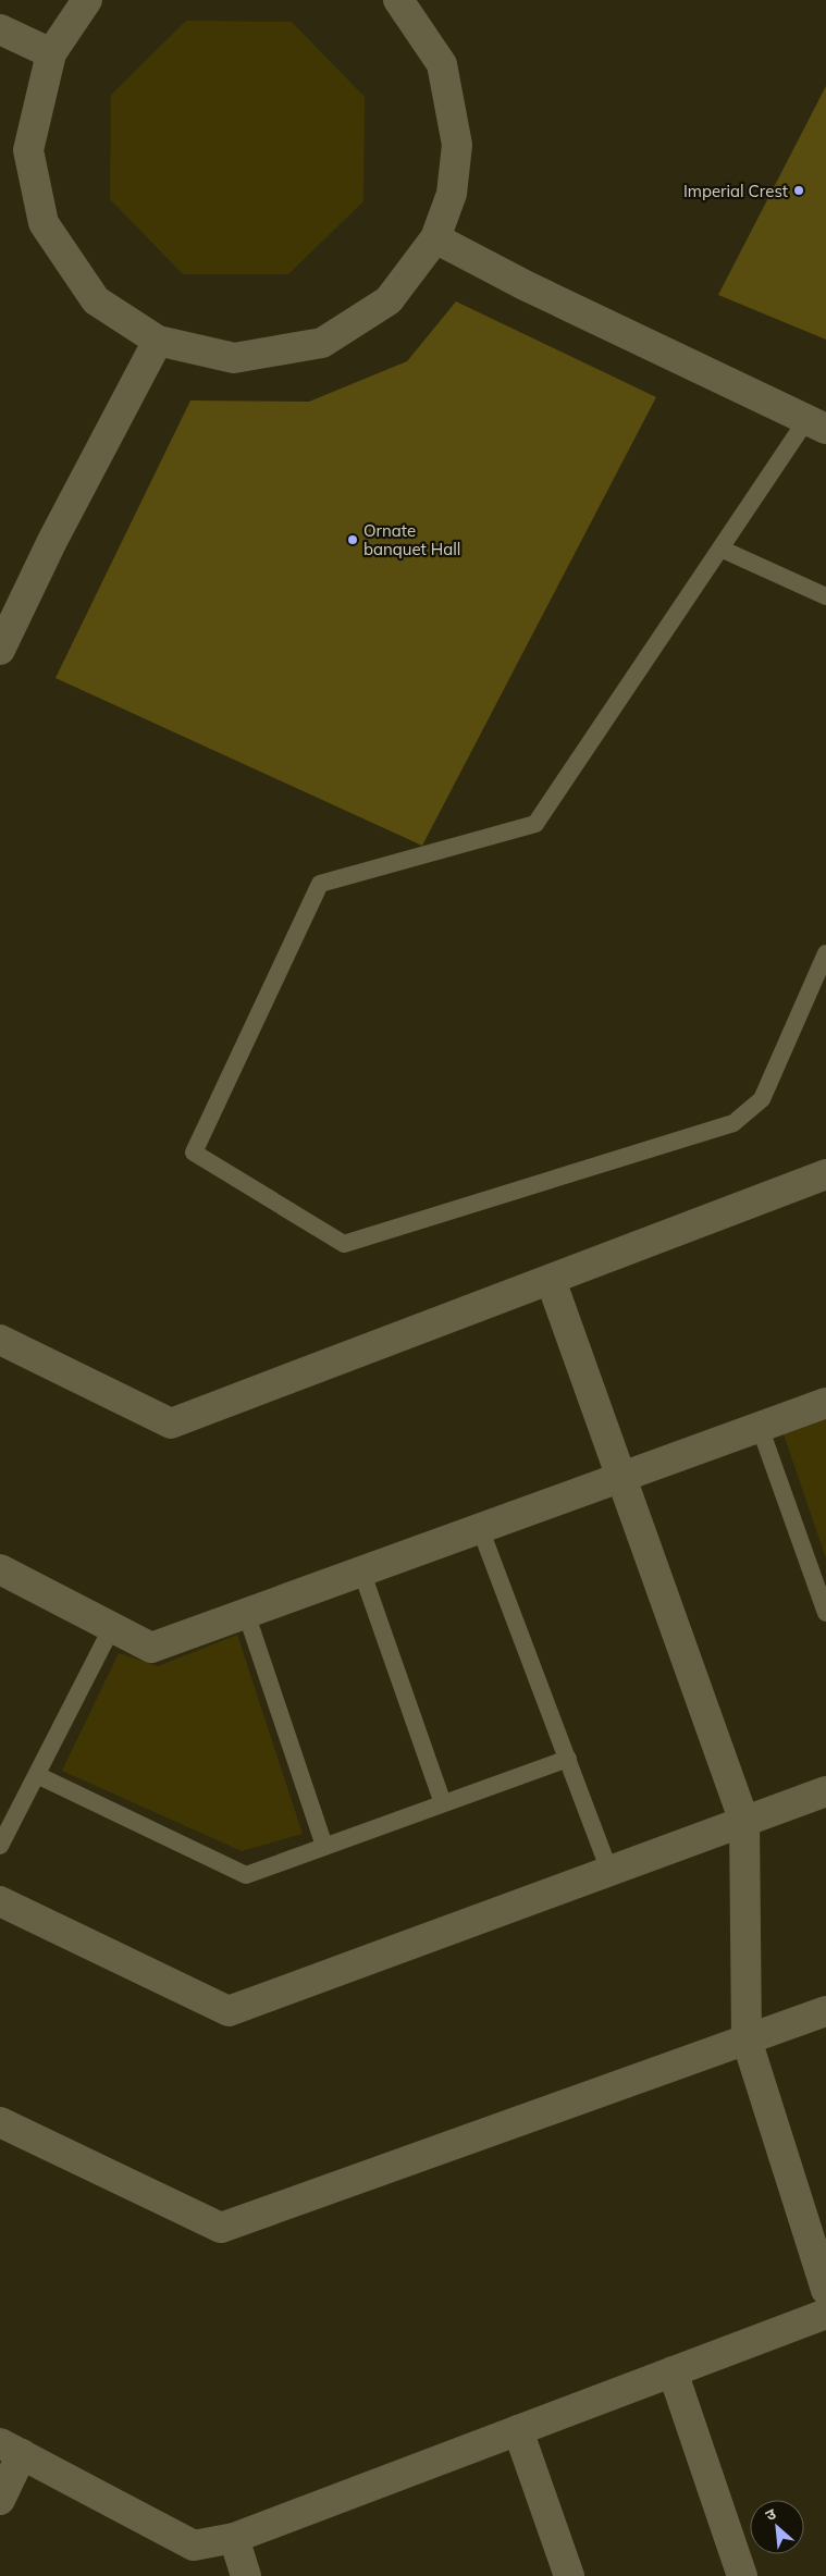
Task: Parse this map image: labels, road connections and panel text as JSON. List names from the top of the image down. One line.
{"places":["Imperial Crest","Ornate banquet Hall"],"north":"top left"}
